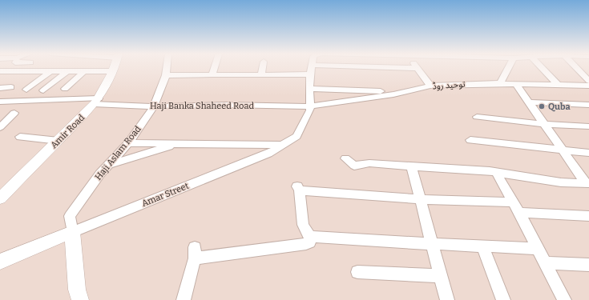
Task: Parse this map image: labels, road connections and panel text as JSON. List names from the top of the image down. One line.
{"streets":{"main road":["Amir Road","Amar Street"],"street":["توحید روڈ","Haji Banka Shaheed Road","Haji Aslam Road"]},"crossings":[["توحید روڈ","Haji Banka Shaheed Road"],["توحید روڈ","Amar Street"],["Haji Banka Shaheed Road","Amir Road"],["Haji Banka Shaheed Road","Haji Aslam Road"],["Haji Banka Shaheed Road","Amar Street"],["Haji Aslam Road","Amar Street"]],"places":["Quba"]}
